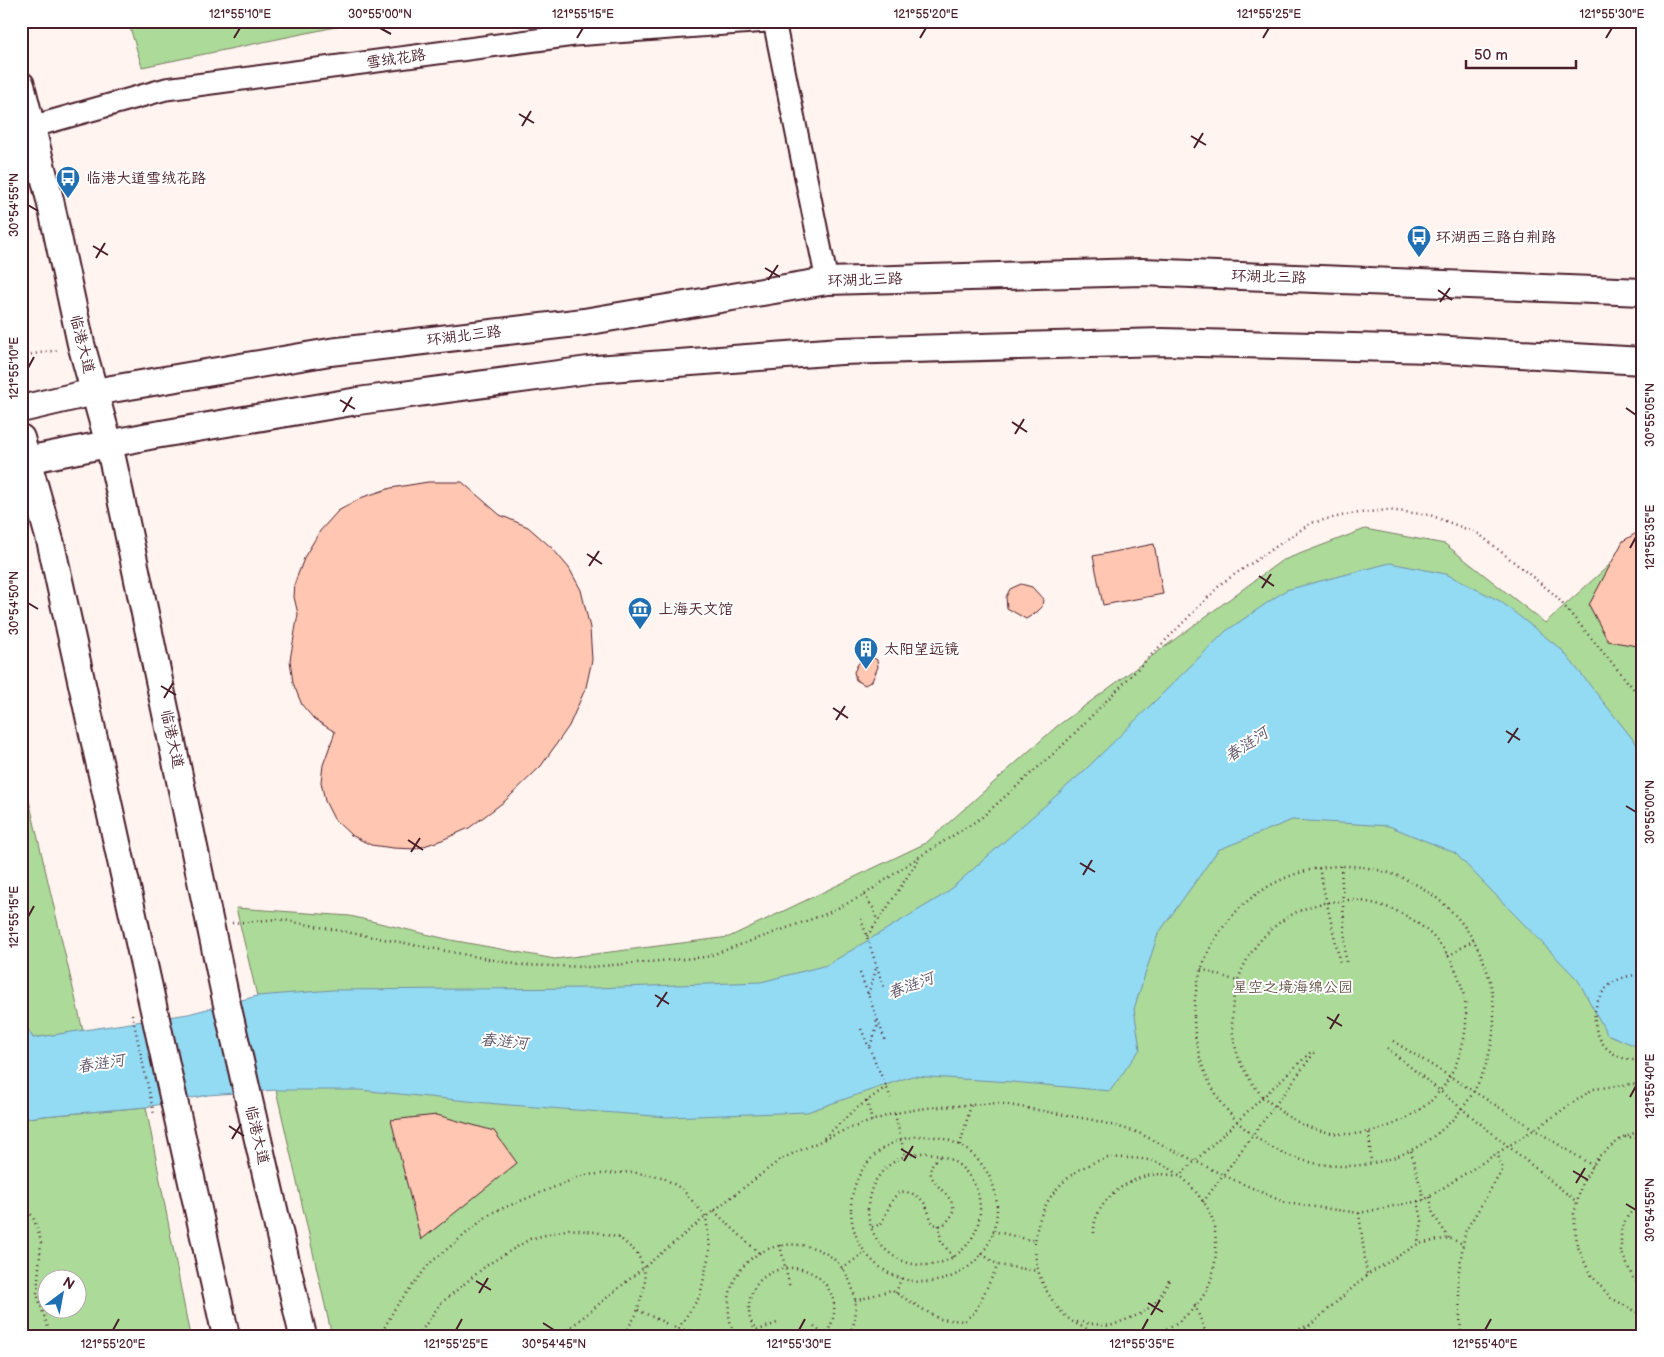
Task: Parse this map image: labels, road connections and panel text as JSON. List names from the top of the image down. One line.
{"streets":{"main road":["环湖北三路","临港大道"],"street":["雪绒花路"]},"crossings":[["雪绒花路","临港大道"],["环湖北三路","临港大道"]],"water":["春涟河"],"parks":["星空之境海绵公园"],"places":{"bus stop":["临港大道雪绒花路","环湖西三路白荆路"],"museum":["上海天文馆"],"building":["太阳望远镜"]},"scale_bar":"50 m","north":"top right","coordinates":["121°55'10\"E","30°55'00\"N","121°55'15\"E","121°55'20\"E","121°55'25\"E","121°55'30\"E","30°54'55\"N","30°55'05\"N","121°55'35\"E","30°54'50\"N","121°55'40\"E","30°54'45\"N"]}
